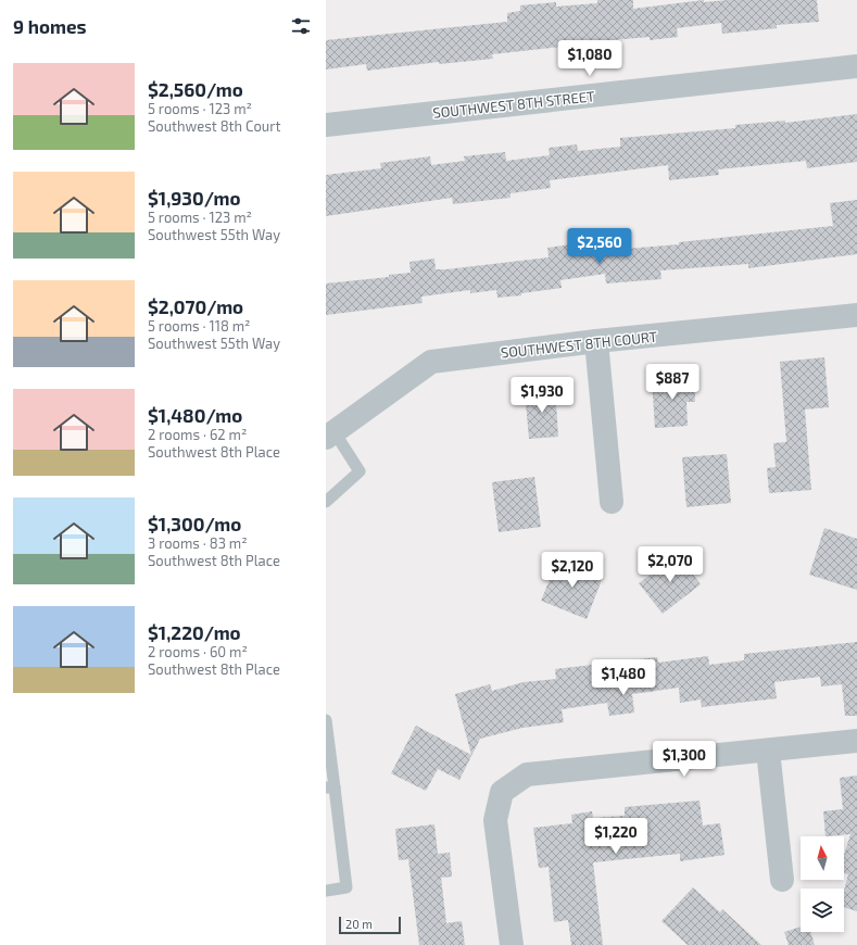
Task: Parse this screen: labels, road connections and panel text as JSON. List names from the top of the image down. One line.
{"streets":{"street":["SOUTHWEST 8TH STREET","SOUTHWEST 8TH COURT"]},"scale_bar":"20 m","north":"top","page":{"heading":"9 homes","price":["$1,080","$2,560","$887","$1,930","$2,070","$2,120","$1,480","$1,300","$1,220"],"list":[{"name":"$2,560/mo","note":"5 rooms · 123 m² · Southwest 8th Court"},{"name":"$1,930/mo","note":"5 rooms · 123 m² · Southwest 55th Way"},{"name":"$2,070/mo","note":"5 rooms · 118 m² · Southwest 55th Way"},{"name":"$1,480/mo","note":"2 rooms · 62 m² · Southwest 8th Place"},{"name":"$1,300/mo","note":"3 rooms · 83 m² · Southwest 8th Place"},{"name":"$1,220/mo","note":"2 rooms · 60 m² · Southwest 8th Place"}],"scale":"20 m"}}
